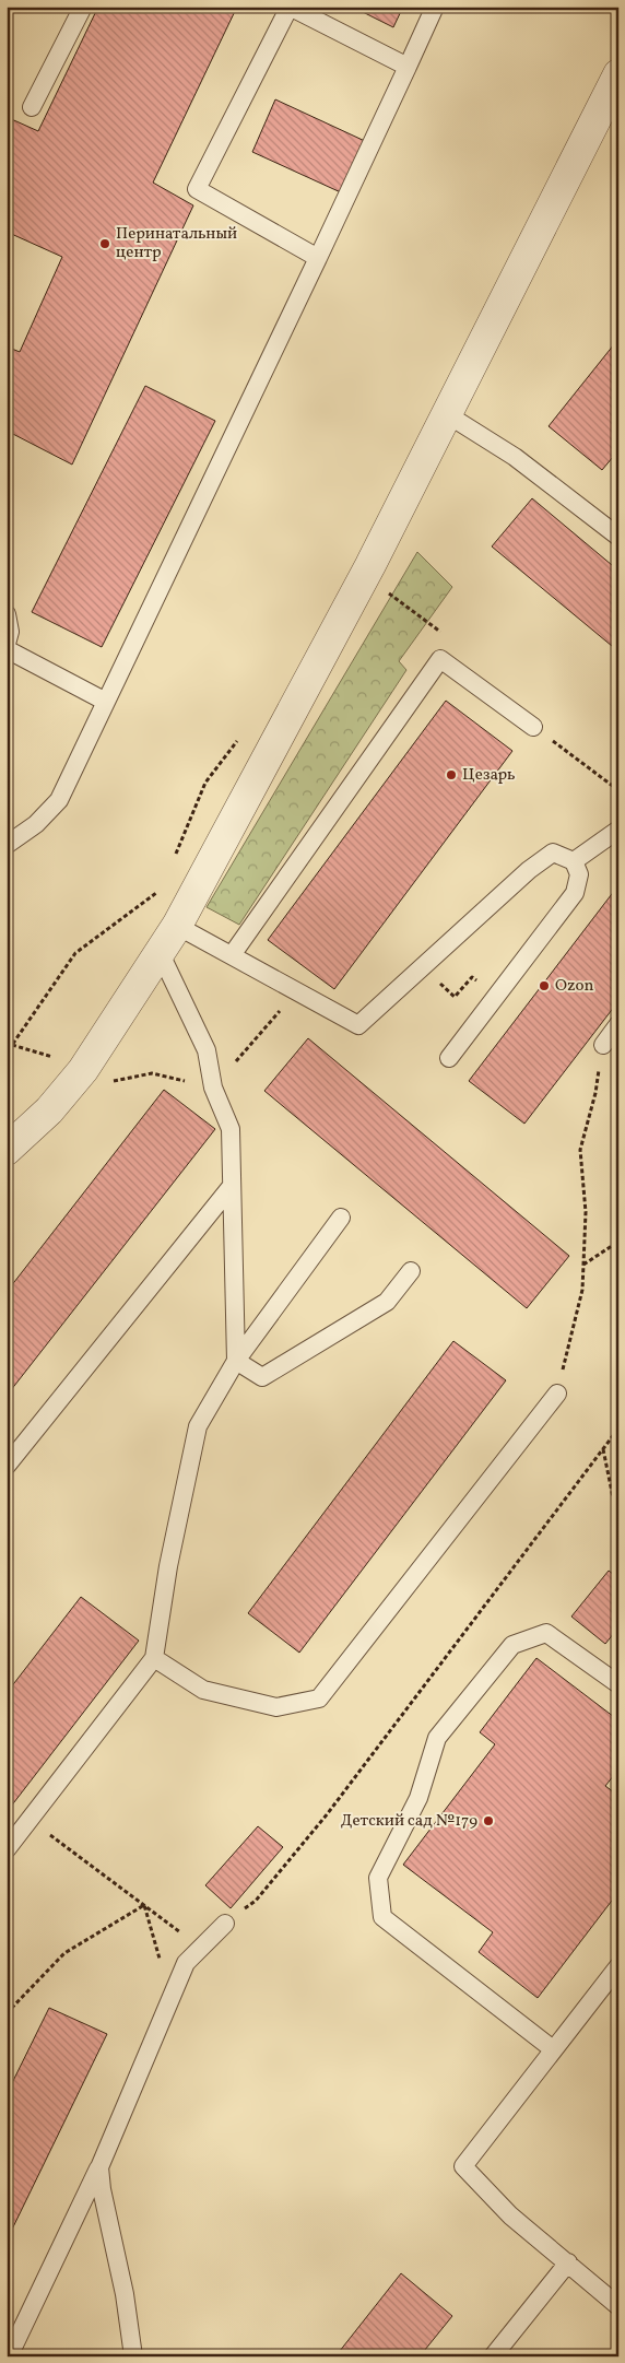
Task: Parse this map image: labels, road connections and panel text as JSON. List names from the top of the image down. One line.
{"places":["Перинатальный центр","Цезарь","Ozon","Детский сад №179"]}
